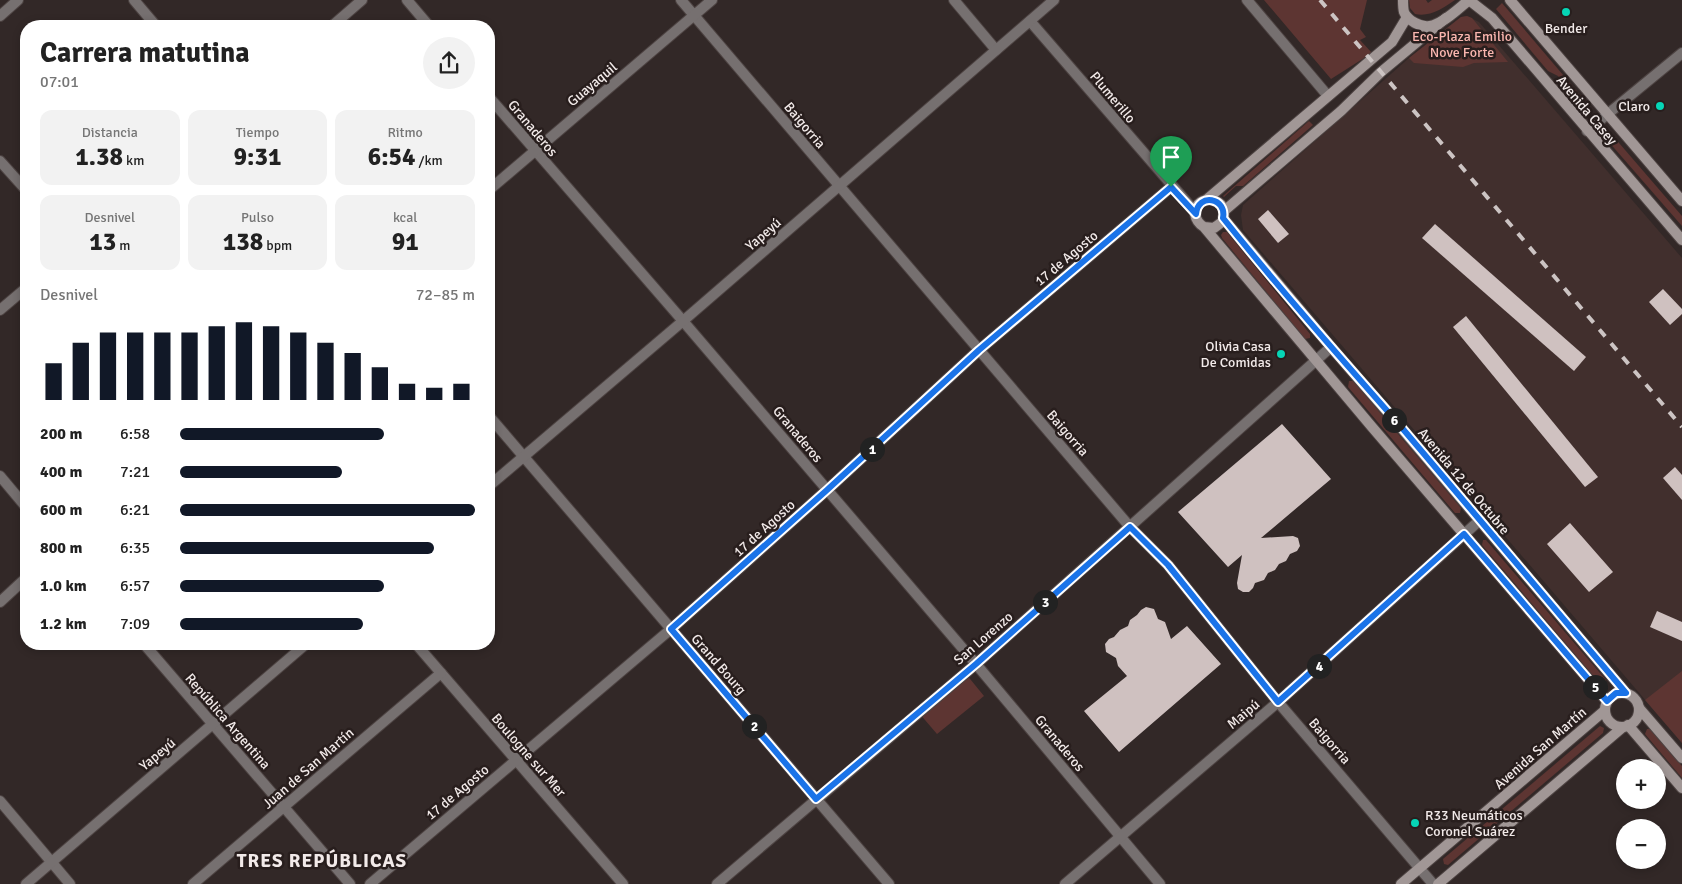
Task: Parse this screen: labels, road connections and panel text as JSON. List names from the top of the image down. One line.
{"streets":{"main road":["Avenida Casey","Avenida 12 de Octubre","Avenida San Martín"],"street":["Guayaquil","Plumerillo","Baigorria","Granaderos","Yapeyú","17 de Agosto","San Lorenzo","Grand Bourg","Maipú","República Argentina","Boulogne sur Mer","Juan de San Martín"]},"crossings":[["Guayaquil","Baigorria"],["Guayaquil","Granaderos"],["Plumerillo","Yapeyú"],["Plumerillo","17 de Agosto"],["Plumerillo","Avenida 12 de Octubre"],["Baigorria","Yapeyú"],["Baigorria","17 de Agosto"],["Baigorria","San Lorenzo"],["Baigorria","Maipú"],["Baigorria","Avenida San Martín"],["Granaderos","Yapeyú"],["Granaderos","17 de Agosto"],["Granaderos","San Lorenzo"],["Granaderos","Maipú"],["Yapeyú","Grand Bourg"],["Yapeyú","República Argentina"],["17 de Agosto","Grand Bourg"],["17 de Agosto","Boulogne sur Mer"],["Avenida 12 de Octubre","San Lorenzo"],["Avenida 12 de Octubre","Maipú"],["Avenida 12 de Octubre","Avenida San Martín"],["San Lorenzo","Grand Bourg"],["República Argentina","Juan de San Martín"],["Boulogne sur Mer","Juan de San Martín"]],"districts":["TRES REPÚBLICAS"],"parks":["Eco-Plaza Emilio Nove Forte"],"places":["Bender","Claro","Olivia Casa De Comidas","R33 Neumáticos Coronel Suárez"],"page":{"heading":["Carrera matutina","07:01"],"stats":[["Distancia","1.38 km"],["Tiempo","9:31"],["Ritmo","6:54 /km"],["Desnivel","13 m"],["Pulso","138 bpm"],["kcal","91"]],"chart":["Desnivel","72–85 m"],"pins":["6","1","3","4","5","2"],"list":[{"name":"200 m","note":"6:58"},{"name":"400 m","note":"7:21"},{"name":"600 m","note":"6:21"},{"name":"800 m","note":"6:35"},{"name":"1.0 km","note":"6:57"},{"name":"1.2 km","note":"7:09"}],"map_buttons":["+","−"]}}
